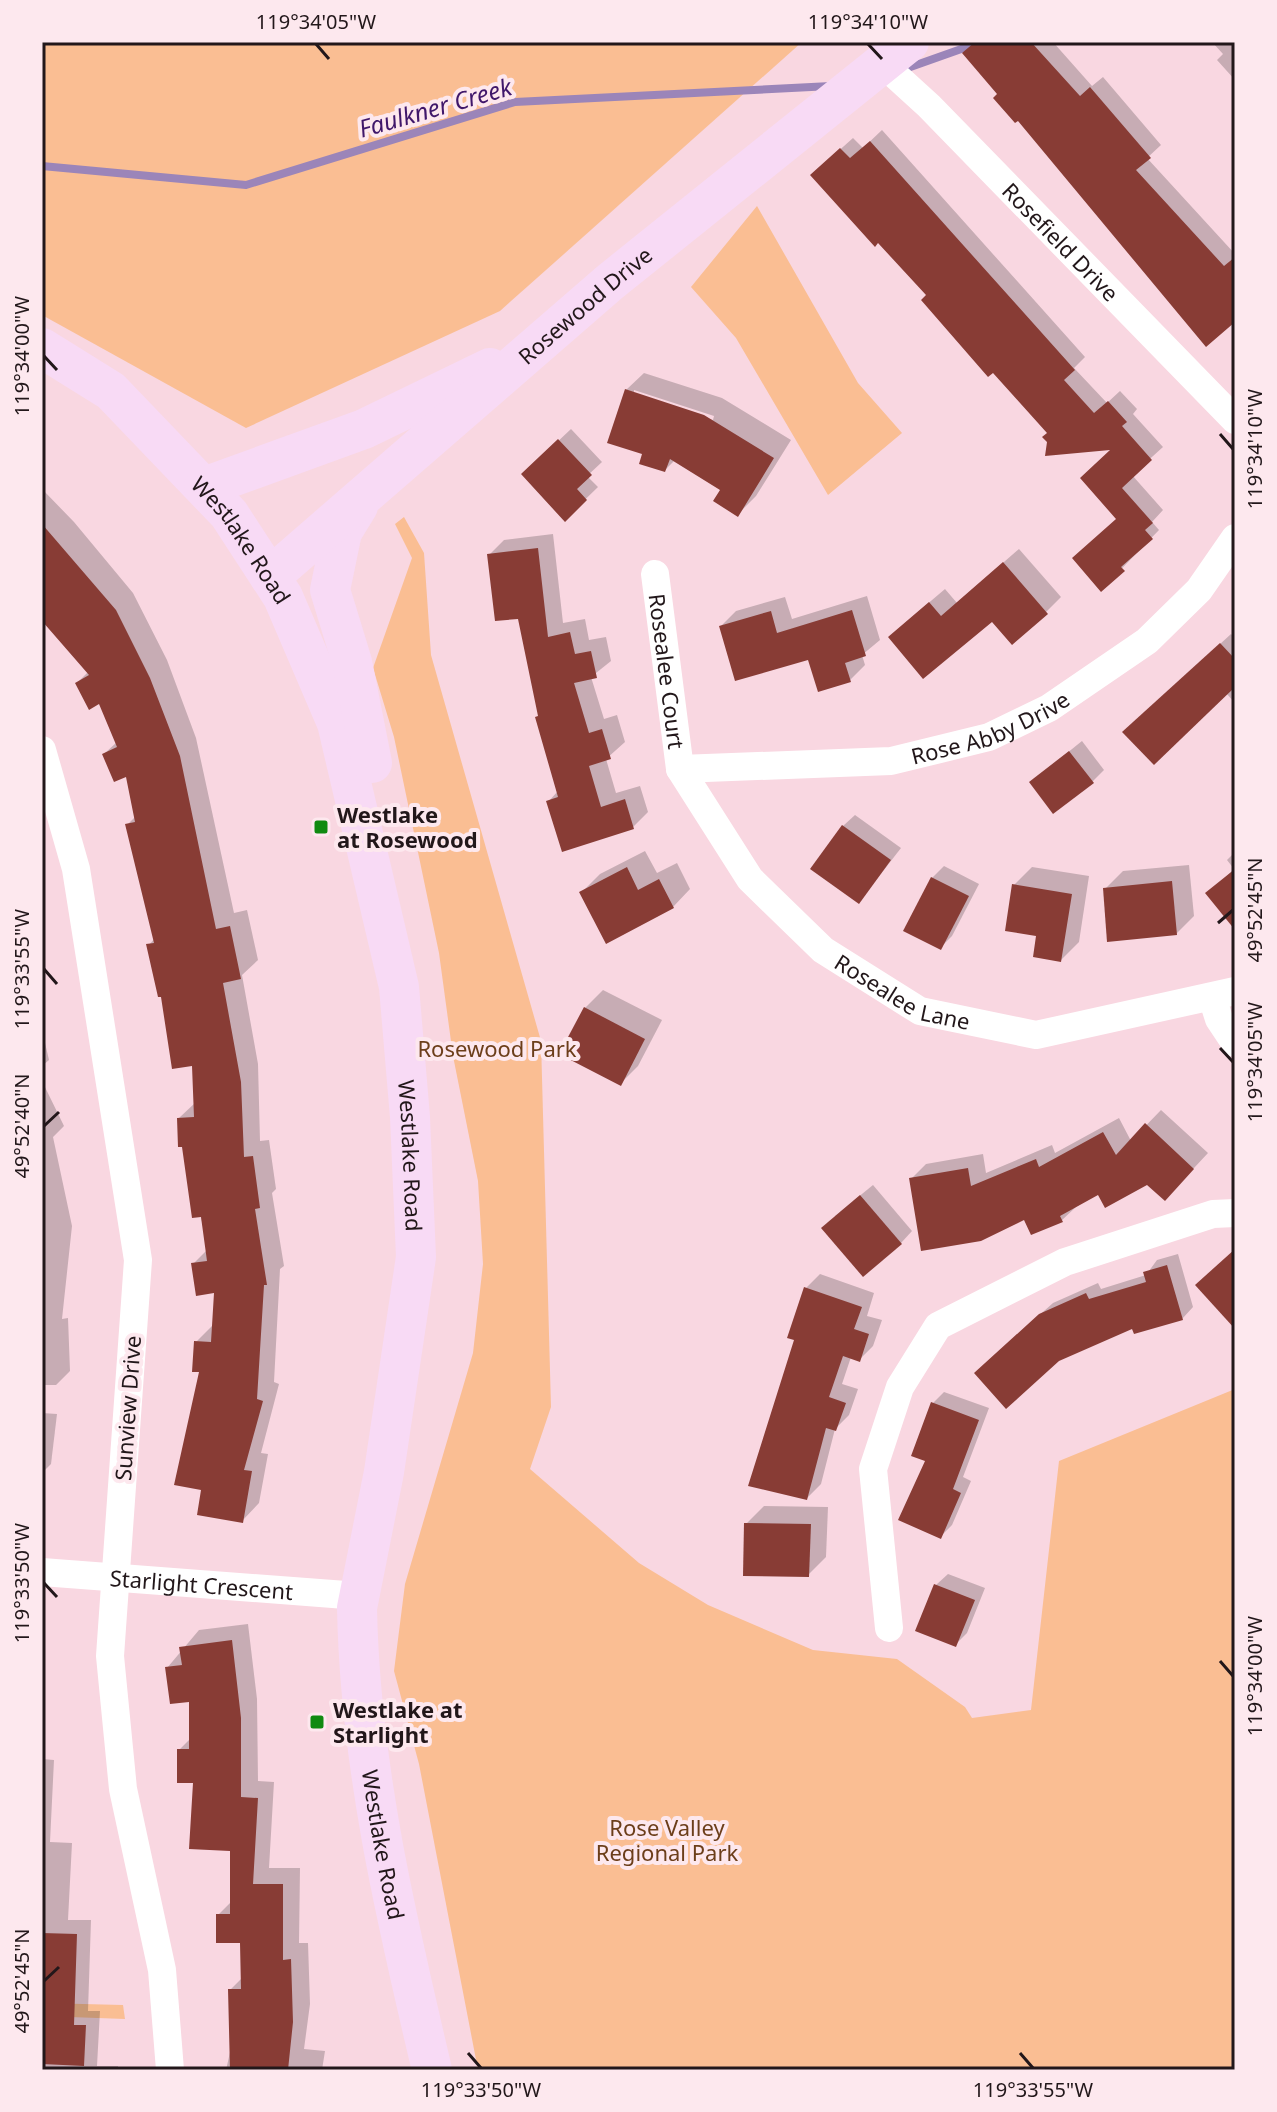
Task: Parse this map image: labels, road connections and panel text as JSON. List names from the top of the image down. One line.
{"streets":{"street":["Rosefield Drive","Rosewood Drive","Westlake Road","Rosealee Court","Rose Abby Drive","Rosealee Lane","Sunview Drive","Starlight Crescent"]},"crossings":[["Rosefield Drive","Rosewood Drive"],["Rosewood Drive","Westlake Road"],["Westlake Road","Starlight Crescent"],["Rosealee Court","Rose Abby Drive"],["Rosealee Court","Rosealee Lane"],["Rose Abby Drive","Rosealee Lane"],["Sunview Drive","Starlight Crescent"]],"water":["Faulkner Creek"],"parks":["Rosewood Park","Rose Valley Regional Park"],"places":{"transit":["Westlake at Rosewood","Westlake at Starlight"]},"coordinates":["119°34'05\"W","119°34'10\"W","119°34'00\"W","49°52'45\"N","119°33'55\"W","49°52'40\"N","119°33'50\"W"]}
